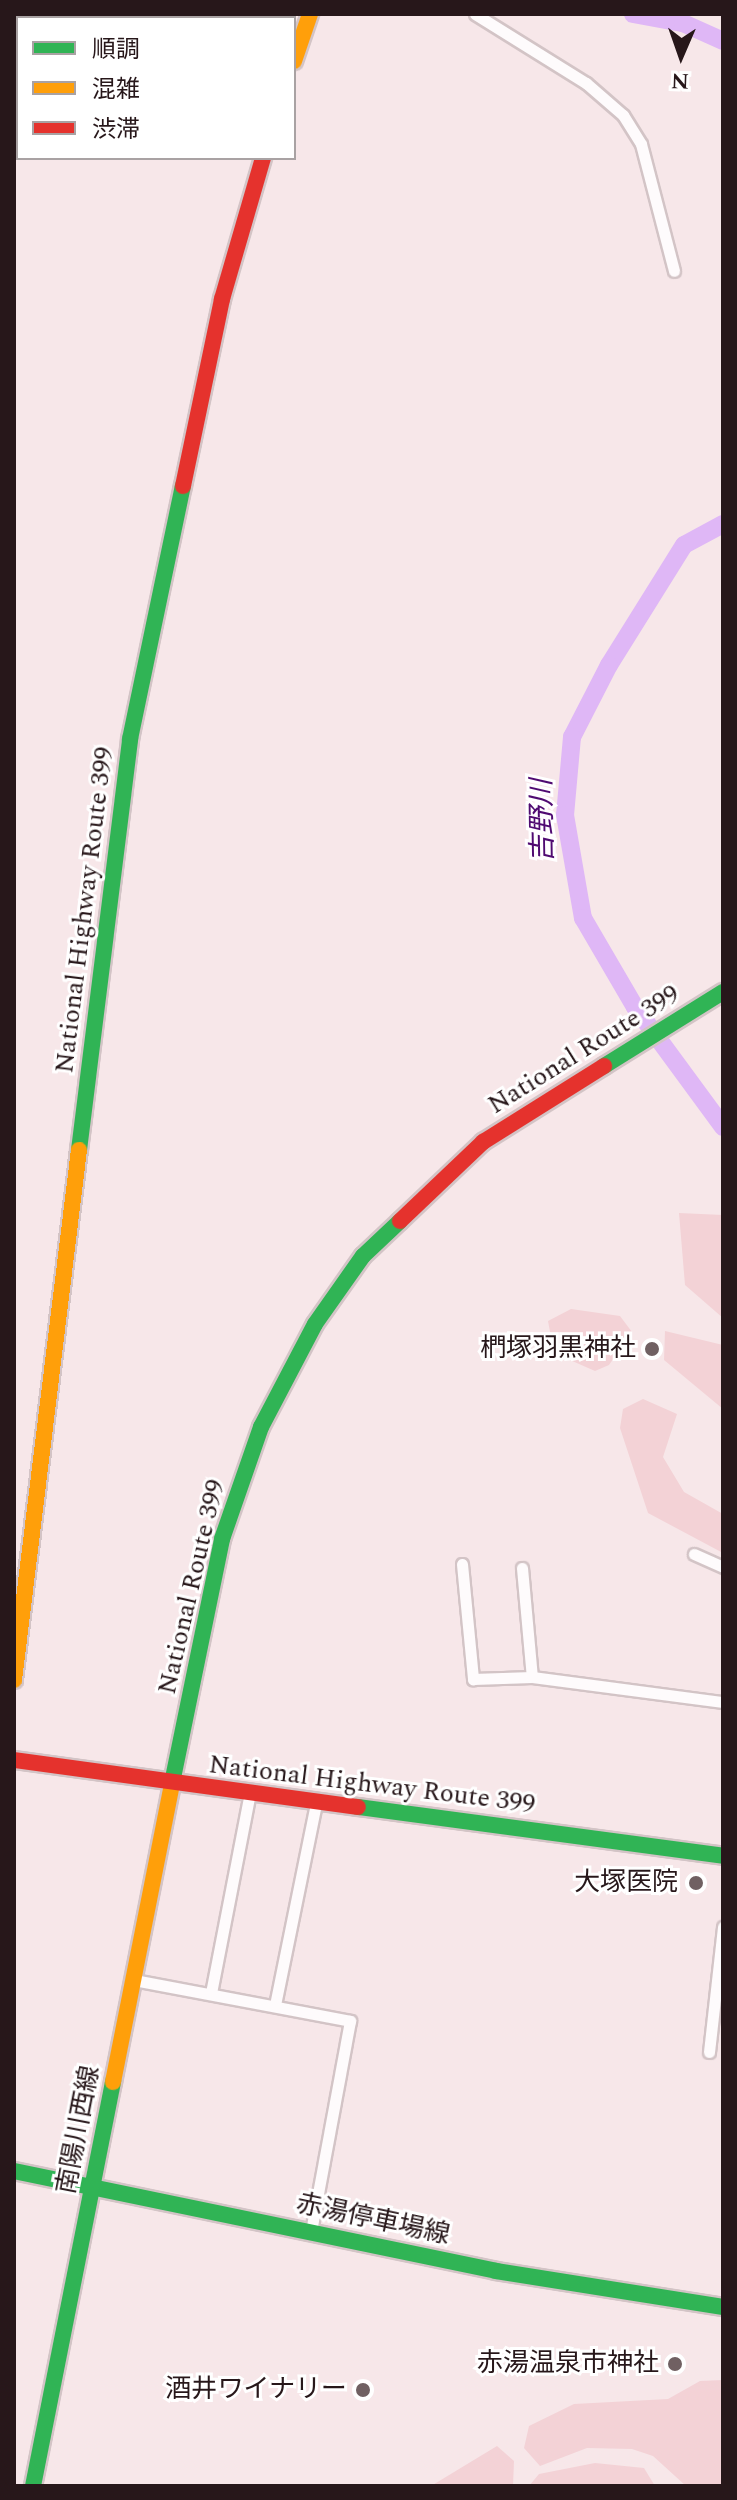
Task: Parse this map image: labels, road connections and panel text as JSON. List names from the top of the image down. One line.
{"streets":{"main road":["National Highway Route 399","National Route 399","南陽川西線","赤湯停車場線"]},"crossings":[["National Highway Route 399","National Route 399"],["National Highway Route 399","南陽川西線"],["National Route 399","南陽川西線"],["南陽川西線","赤湯停車場線"]],"water":["吉野川"],"places":["椚塚羽黒神社","大塚医院","赤湯温泉市神社","酒井ワイナリー"],"legend":["順調","混雑","渋滞"],"north":"bottom"}
